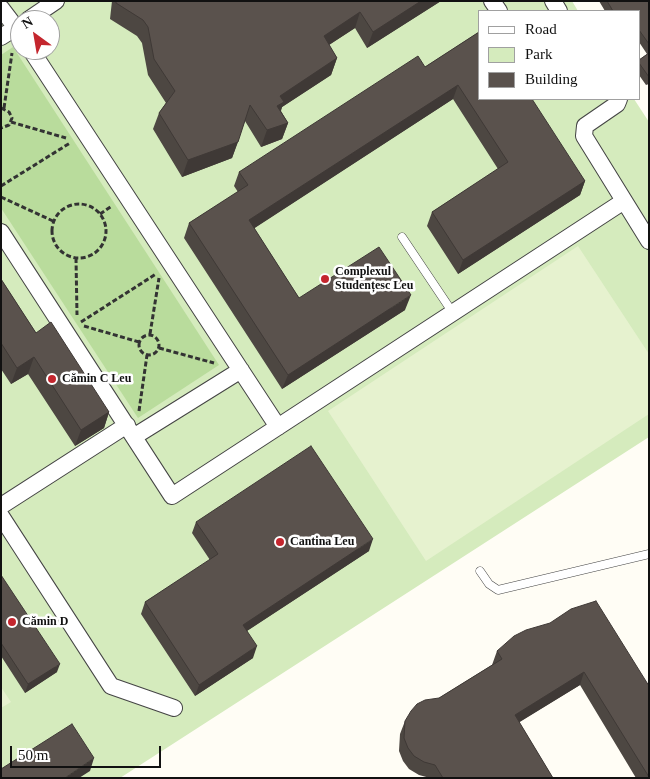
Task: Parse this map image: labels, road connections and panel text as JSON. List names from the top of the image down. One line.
{"places":["Complexul Studențesc Leu","Cămin C Leu","Cantina Leu","Cămin D"],"legend":["Road","Park","Building"],"scale_bar":"50 m","north":"top left"}
